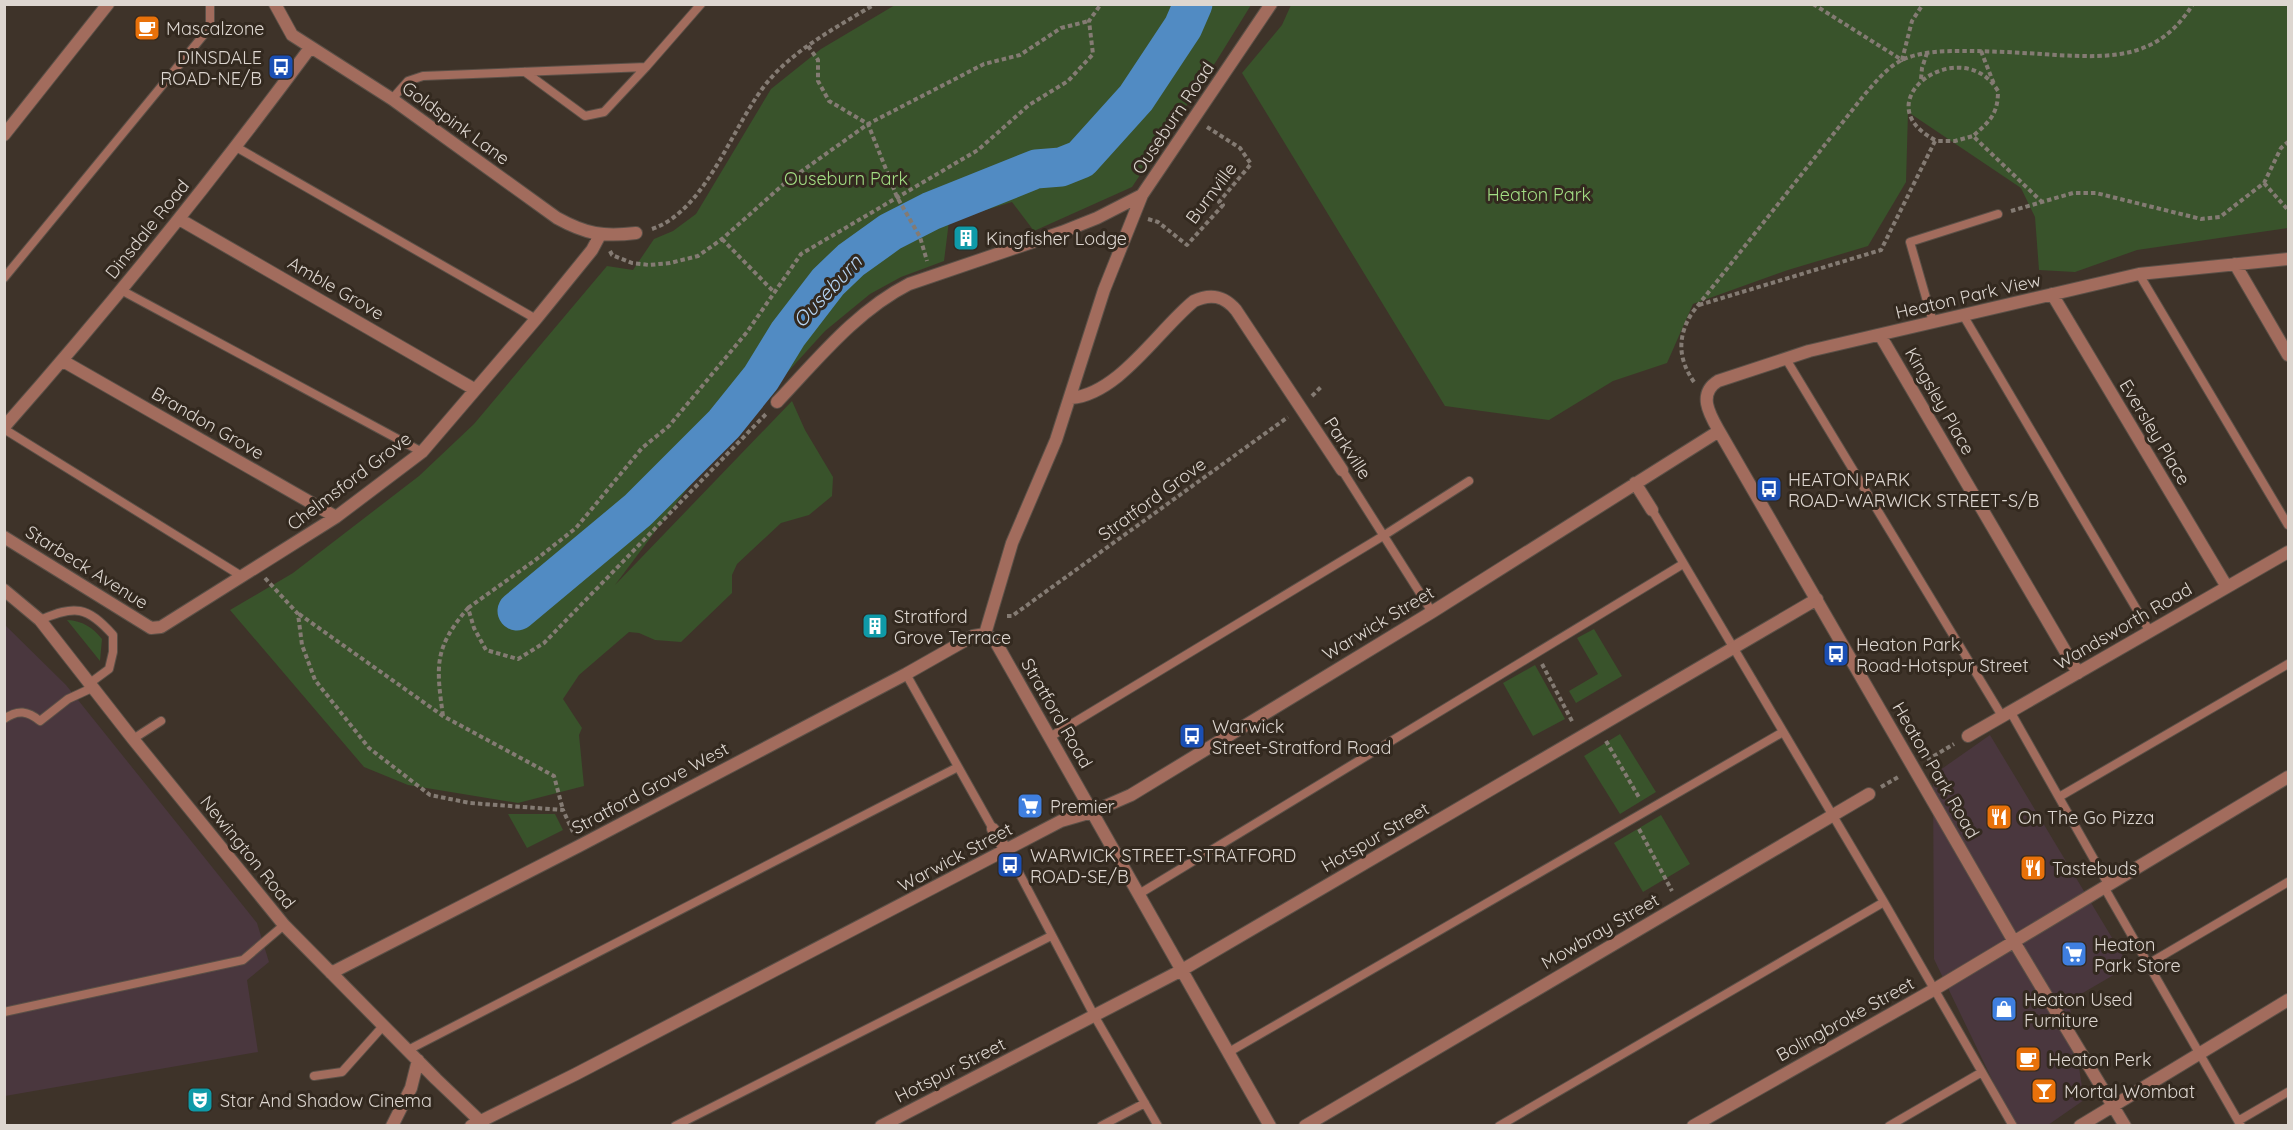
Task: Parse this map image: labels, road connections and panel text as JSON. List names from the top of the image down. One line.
{"streets":{"street":["Ouseburn Road","Goldspink Lane","Dinsdale Road","Amble Grove","Heaton Park View","Kingsley Place","Brandon Grove","Eversley Place","Parkville","Chelmsford Grove","Starbeck Avenue","Warwick Street","Wandsworth Road","Stratford Road","Heaton Park Road","Stratford Grove West","Hotspur Street","Newington Road","Mowbray Street","Bolingbroke Street"],"path":["Burnville","Stratford Grove"]},"crossings":[["Ouseburn Road","Burnville"],["Goldspink Lane","Dinsdale Road"],["Goldspink Lane","Chelmsford Grove"],["Dinsdale Road","Amble Grove"],["Dinsdale Road","Brandon Grove"],["Amble Grove","Chelmsford Grove"],["Heaton Park View","Kingsley Place"],["Heaton Park View","Eversley Place"],["Kingsley Place","Wandsworth Road"],["Brandon Grove","Chelmsford Grove"],["Eversley Place","Wandsworth Road"],["Parkville","Stratford Grove"],["Parkville","Warwick Street"],["Chelmsford Grove","Starbeck Avenue"],["Warwick Street","Stratford Road"],["Warwick Street","Heaton Park Road"],["Warwick Street","Newington Road"],["Stratford Road","Stratford Grove West"],["Stratford Road","Hotspur Street"],["Heaton Park Road","Hotspur Street"],["Heaton Park Road","Bolingbroke Street"],["Stratford Grove West","Newington Road"]],"water":["Ouseburn"],"parks":["Ouseburn Park","Heaton Park"],"places":{"cafe":["Mascalzone","Heaton Perk"],"bus stop":["DINSDALE ROAD-NE/B","HEATON PARK ROAD-WARWICK STREET-S/B","Heaton Park Road-Hotspur Street","Warwick Street-Stratford Road","WARWICK STREET-STRATFORD ROAD-SE/B"],"building":["Kingfisher Lodge","Stratford Grove Terrace"],"supermarket":["Premier","Heaton Park Store"],"restaurant":["On The Go Pizza","Tastebuds"],"shop":["Heaton Used Furniture"],"bar":["Mortal Wombat"],"theatre":["Star And Shadow Cinema"]}}
